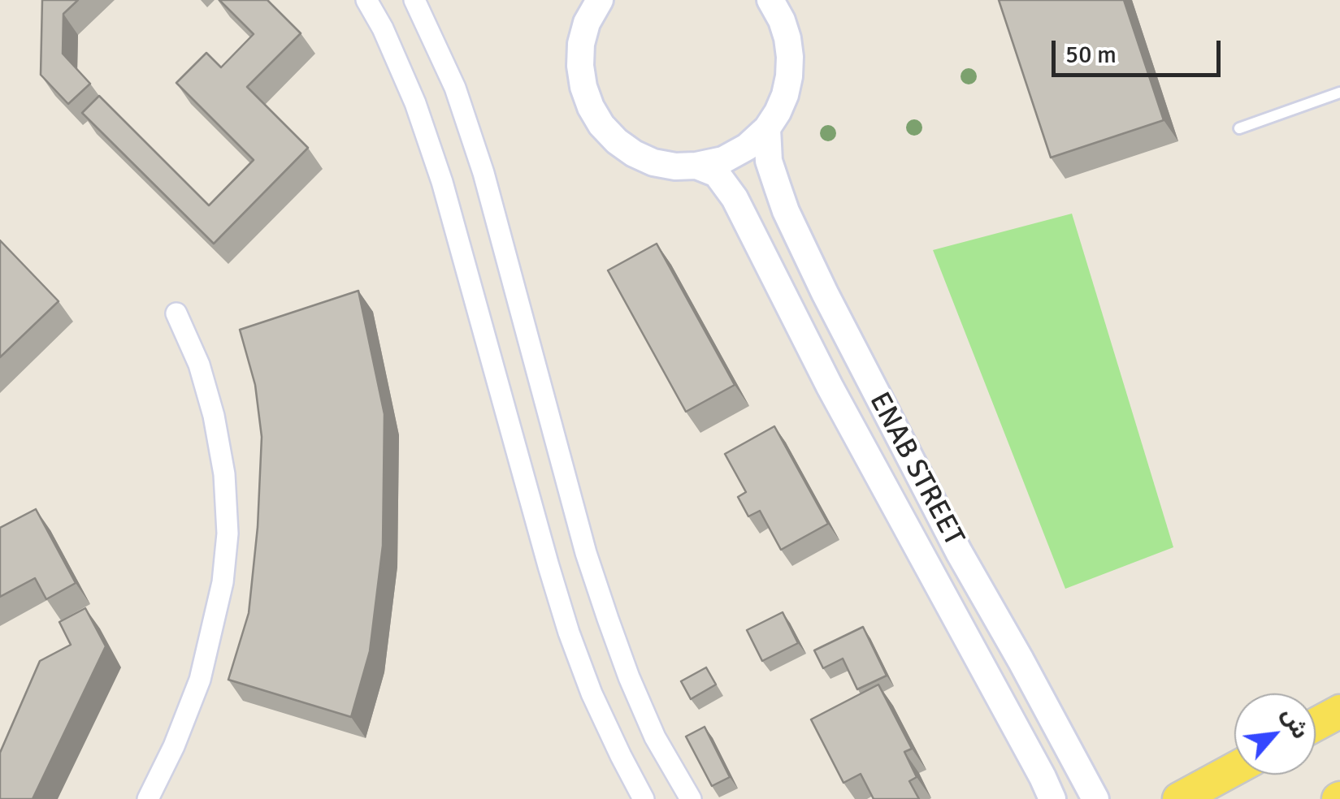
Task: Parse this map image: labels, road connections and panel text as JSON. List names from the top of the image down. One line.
{"streets":{"street":["ENAB STREET"]},"scale_bar":"50 m","north":"top right"}
